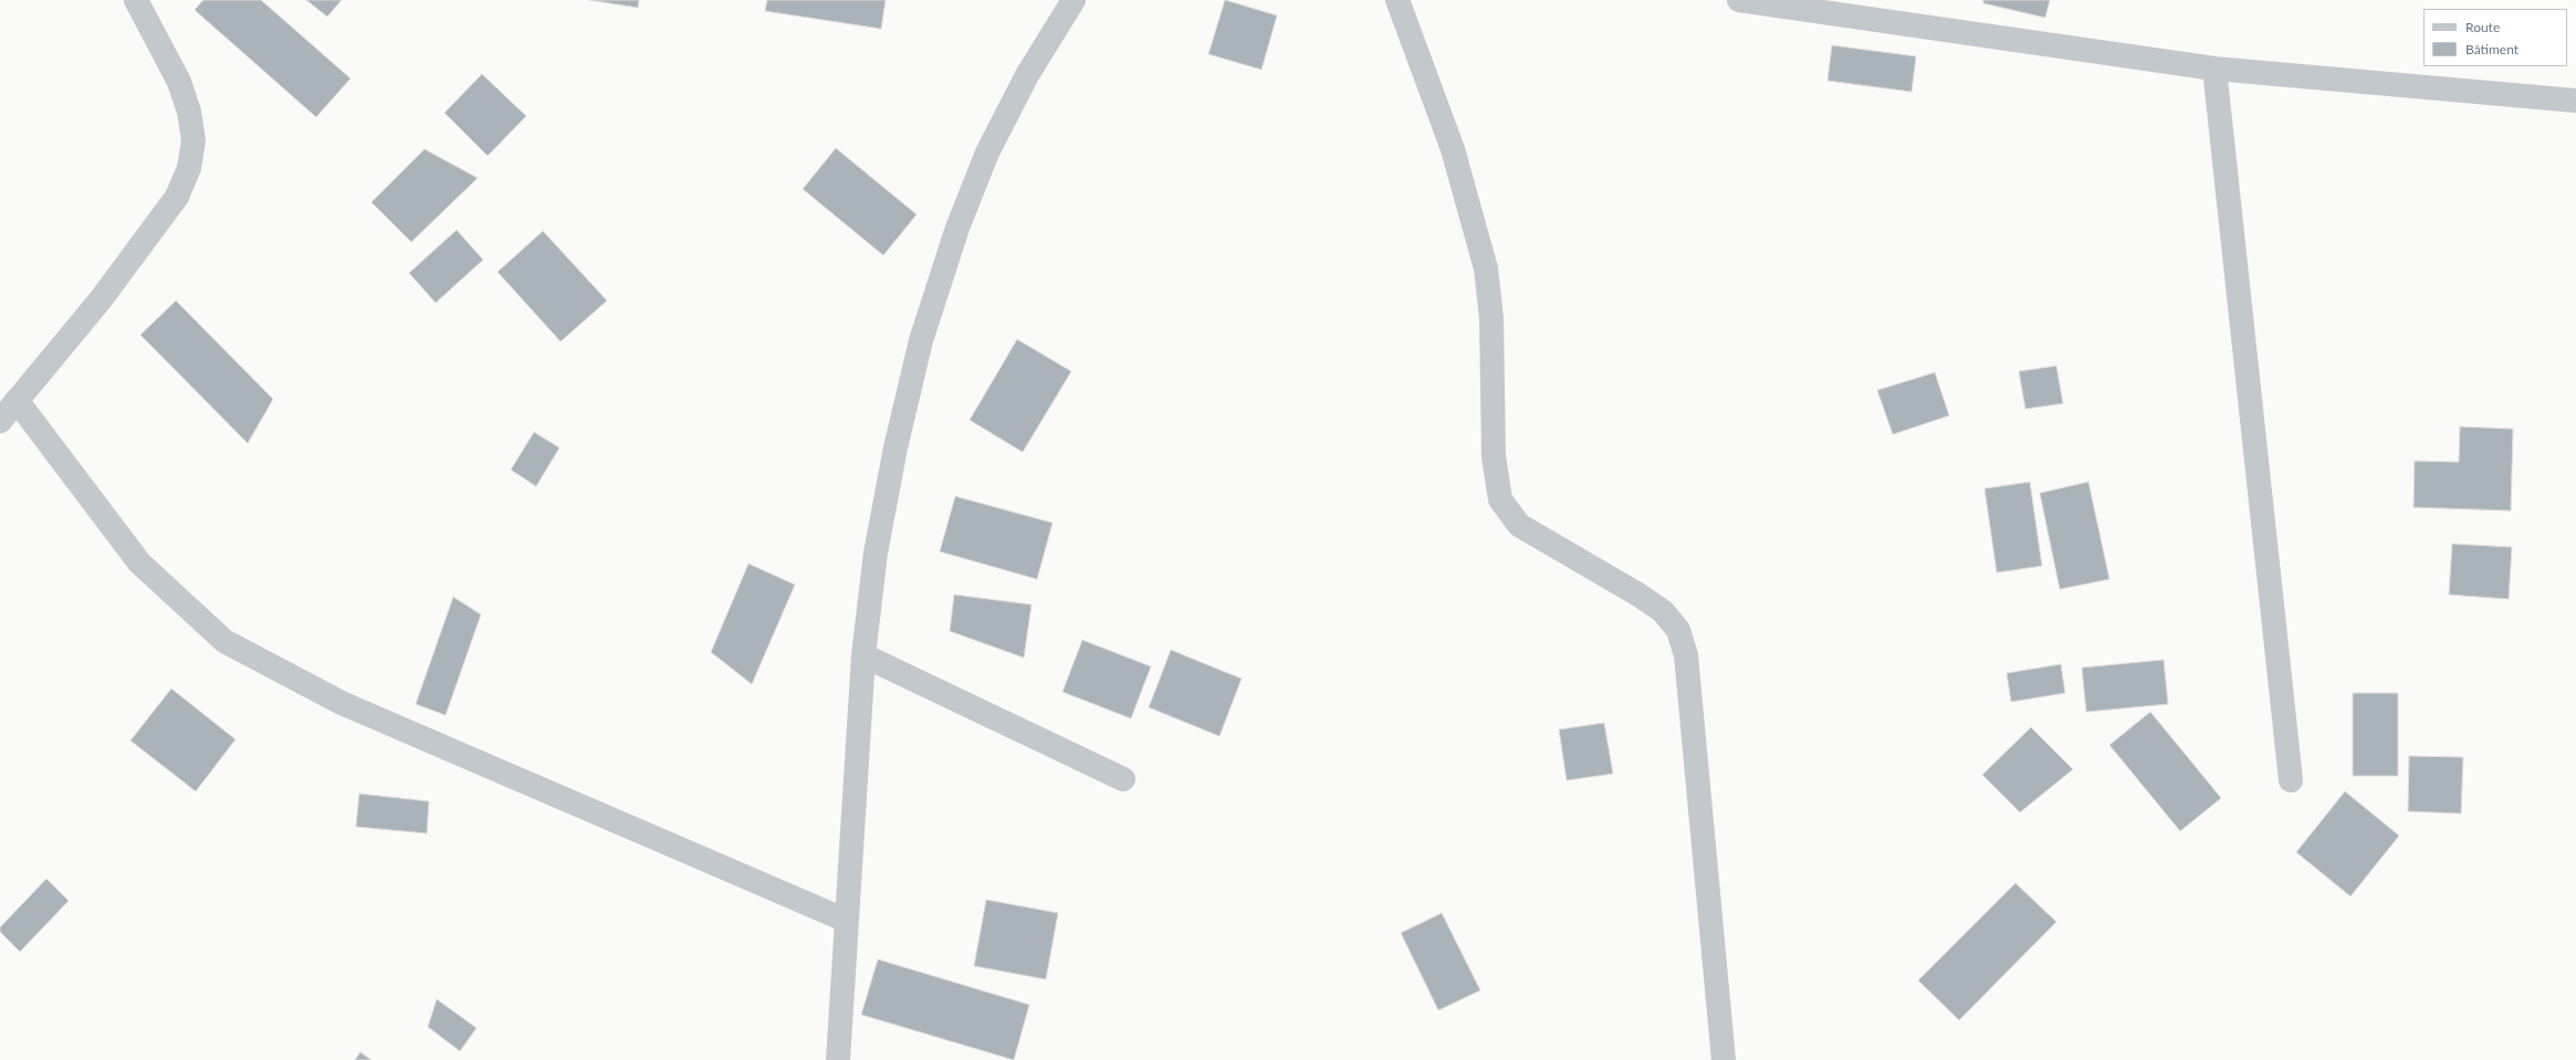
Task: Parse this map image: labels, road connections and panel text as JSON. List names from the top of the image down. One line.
{"legend":["Route","Bâtiment"]}
